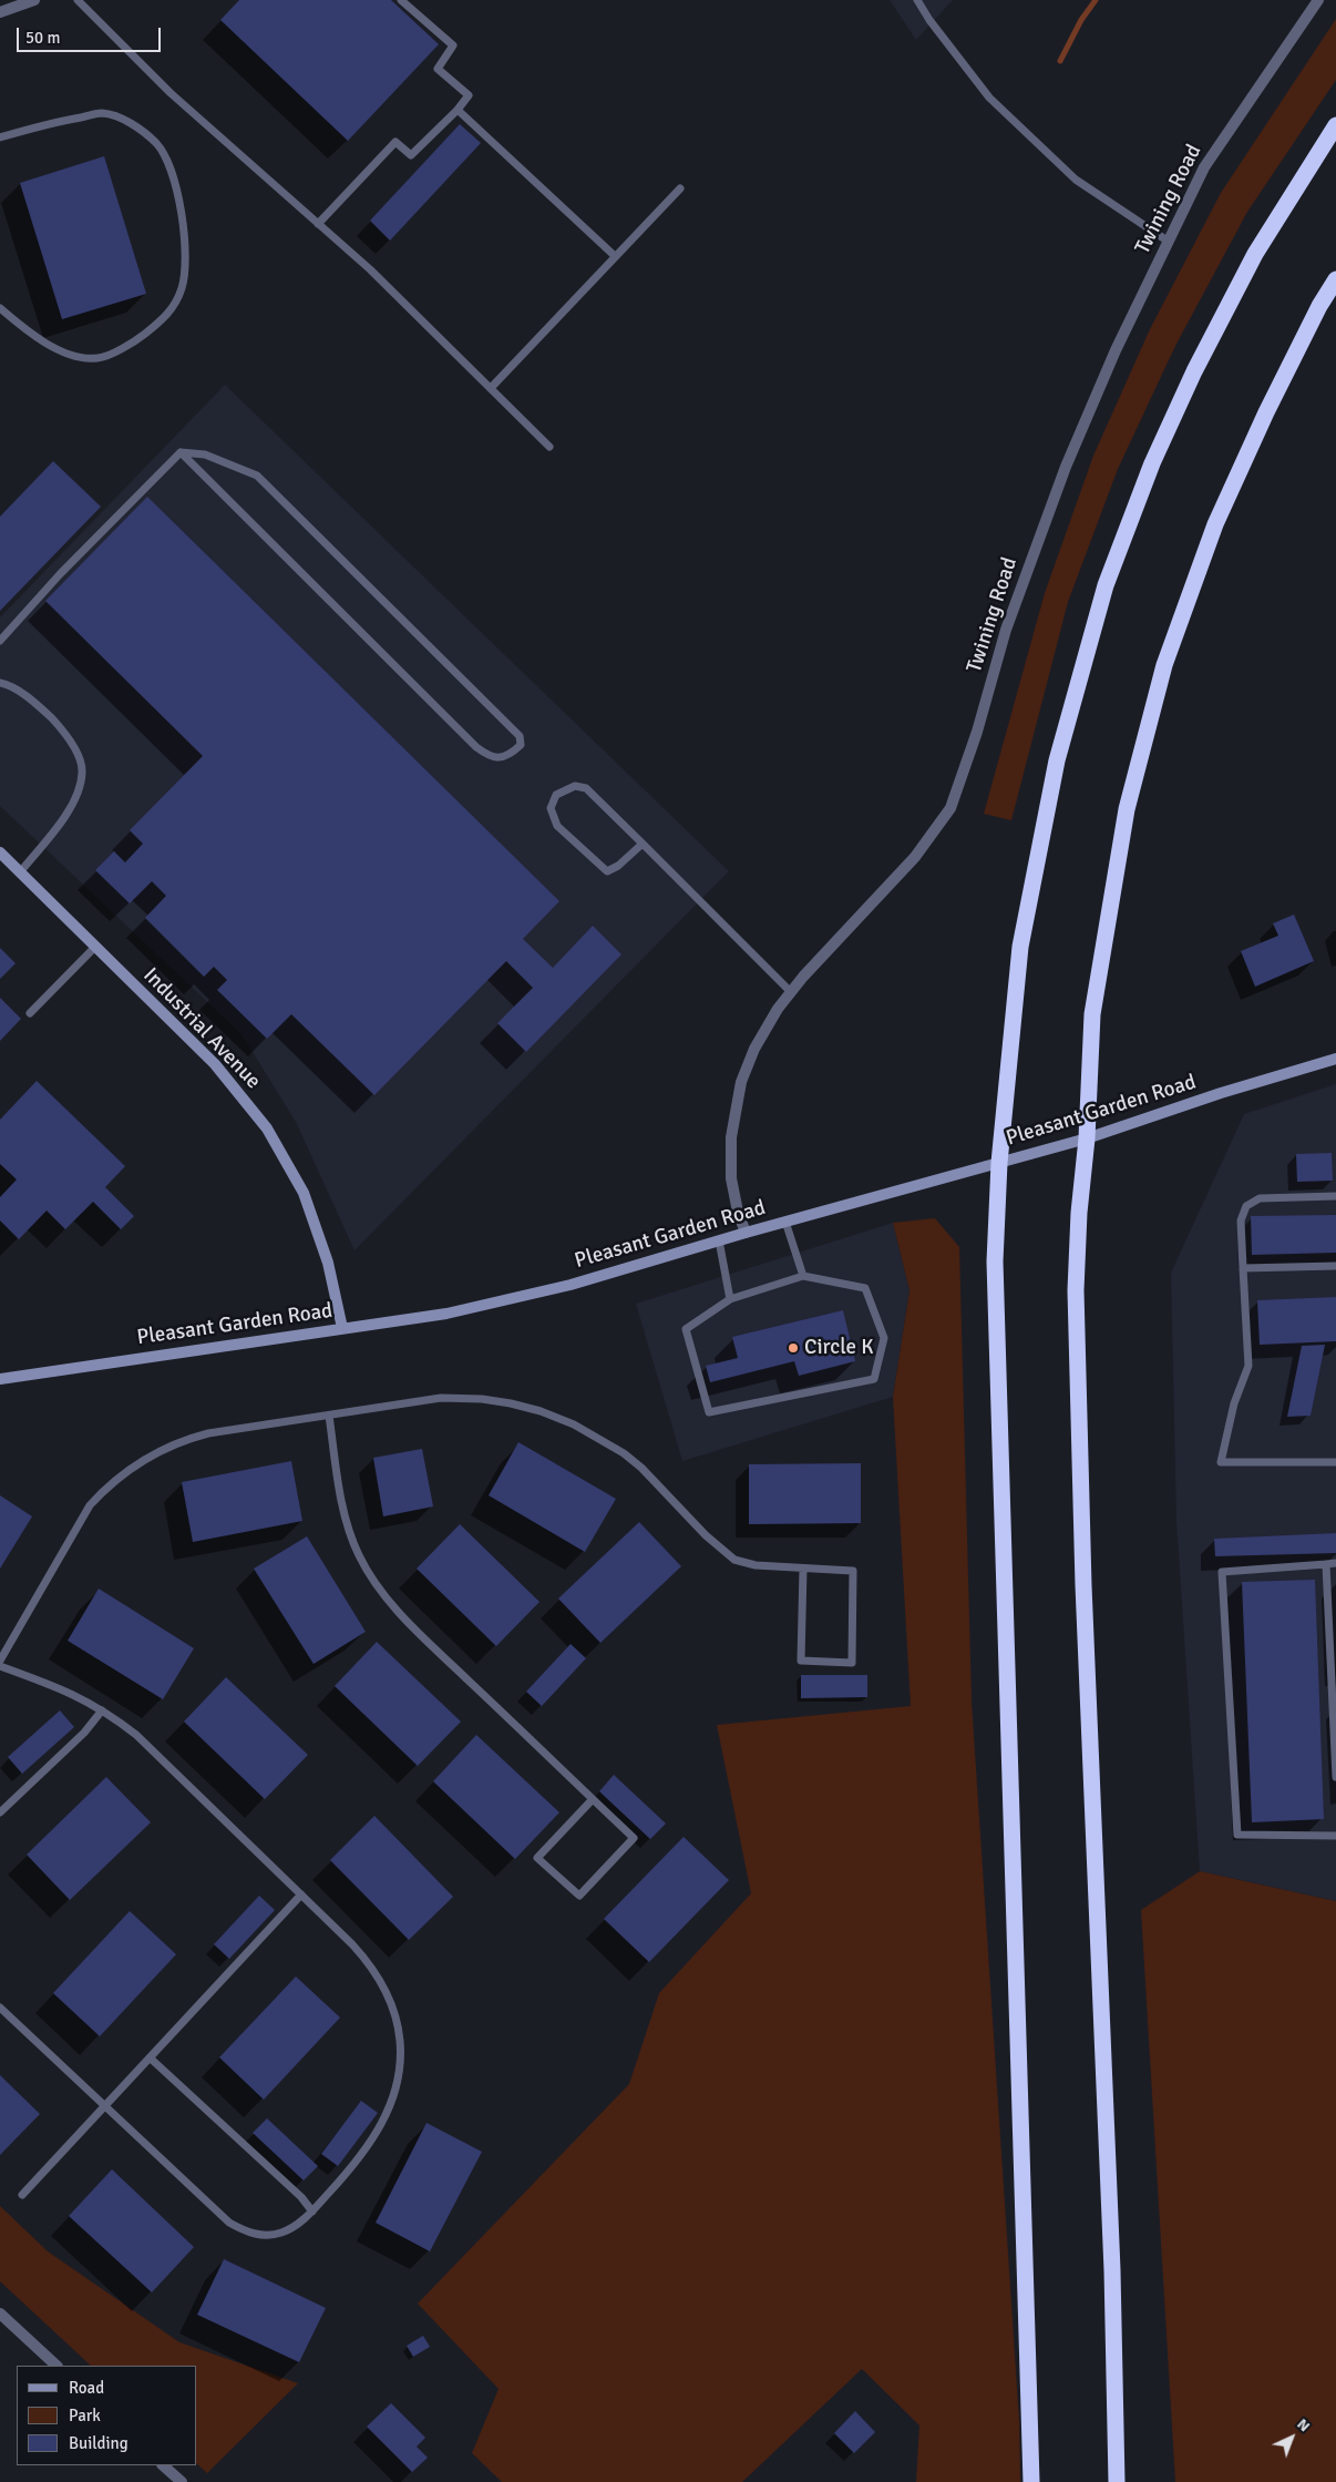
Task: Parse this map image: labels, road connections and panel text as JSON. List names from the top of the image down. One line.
{"streets":{"main road":["Industrial Avenue","Pleasant Garden Road"],"street":["Twining Road"]},"crossings":[["Twining Road","Pleasant Garden Road"],["Industrial Avenue","Pleasant Garden Road"]],"places":["Circle K"],"legend":["Road","Park","Building"],"scale_bar":"50 m","north":"top right"}
